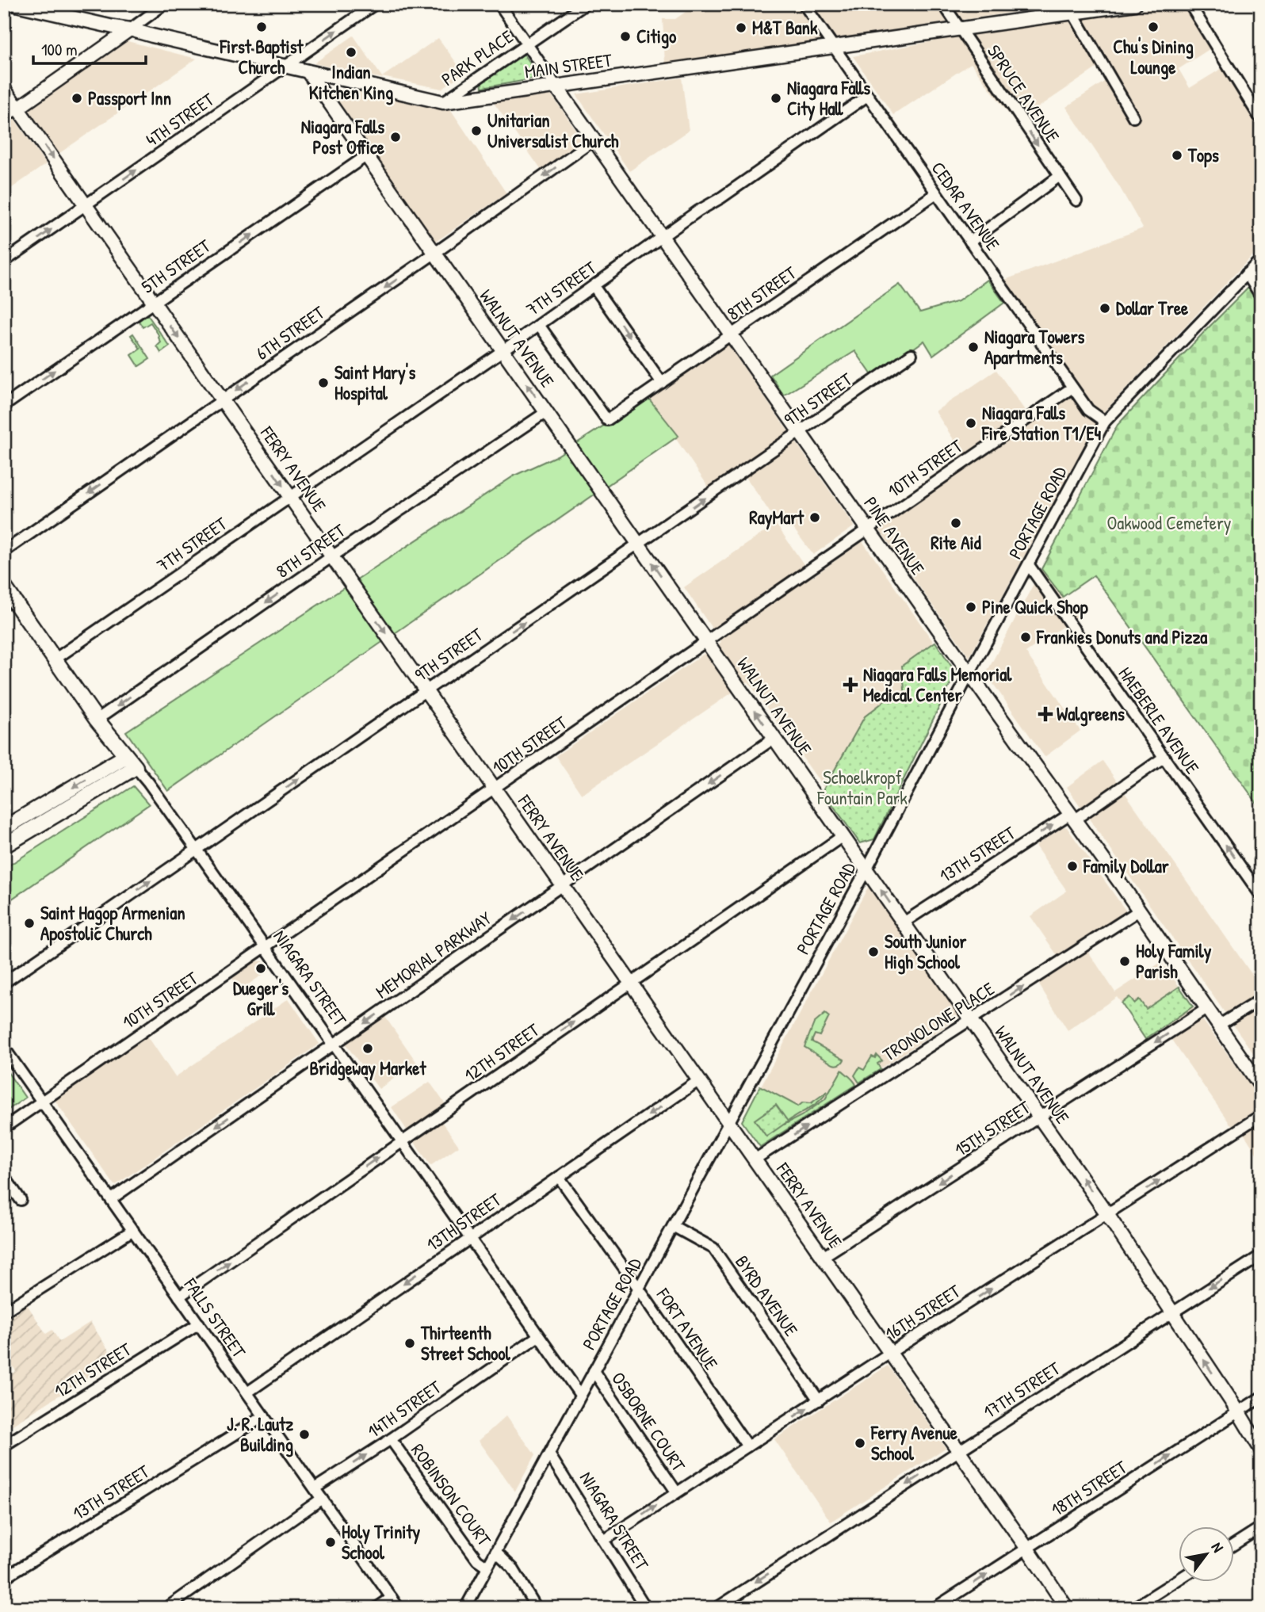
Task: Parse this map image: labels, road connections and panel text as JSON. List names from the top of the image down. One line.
{"streets":{"highway":["NIAGARA STREET"],"main road":["MAIN STREET","WALNUT AVENUE","FERRY AVENUE","PINE AVENUE"],"street":["PARK PLACE","SPRUCE AVENUE","4TH STREET","CEDAR AVENUE","5TH STREET","7TH STREET","8TH STREET","6TH STREET","9TH STREET","10TH STREET","PORTAGE ROAD","HAEBERLE AVENUE","13TH STREET","MEMORIAL PARKWAY","TRONOLONE PLACE","12TH STREET","15TH STREET","BYRD AVENUE","16TH STREET","FALLS STREET","FORT AVENUE","17TH STREET","14TH STREET","OSBORNE COURT","18TH STREET","ROBINSON COURT"]},"crossings":[["PARK PLACE","MAIN STREET"],["PARK PLACE","PINE AVENUE"],["MAIN STREET","SPRUCE AVENUE"],["MAIN STREET","4TH STREET"],["MAIN STREET","CEDAR AVENUE"],["MAIN STREET","WALNUT AVENUE"],["MAIN STREET","PINE AVENUE"],["4TH STREET","FERRY AVENUE"],["CEDAR AVENUE","7TH STREET"],["CEDAR AVENUE","8TH STREET"],["CEDAR AVENUE","10TH STREET"],["CEDAR AVENUE","PORTAGE ROAD"],["5TH STREET","WALNUT AVENUE"],["5TH STREET","FERRY AVENUE"],["7TH STREET","8TH STREET"],["7TH STREET","WALNUT AVENUE"],["7TH STREET","FERRY AVENUE"],["7TH STREET","PINE AVENUE"],["7TH STREET","NIAGARA STREET"],["8TH STREET","WALNUT AVENUE"],["8TH STREET","FERRY AVENUE"],["8TH STREET","PINE AVENUE"],["8TH STREET","NIAGARA STREET"],["6TH STREET","WALNUT AVENUE"],["6TH STREET","FERRY AVENUE"],["6TH STREET","PINE AVENUE"],["WALNUT AVENUE","9TH STREET"],["WALNUT AVENUE","10TH STREET"],["WALNUT AVENUE","PORTAGE ROAD"],["WALNUT AVENUE","13TH STREET"],["WALNUT AVENUE","MEMORIAL PARKWAY"],["WALNUT AVENUE","TRONOLONE PLACE"],["WALNUT AVENUE","12TH STREET"],["WALNUT AVENUE","15TH STREET"],["WALNUT AVENUE","16TH STREET"],["WALNUT AVENUE","17TH STREET"],["WALNUT AVENUE","18TH STREET"],["9TH STREET","FERRY AVENUE"],["9TH STREET","PINE AVENUE"],["9TH STREET","NIAGARA STREET"],["10TH STREET","FERRY AVENUE"],["10TH STREET","PINE AVENUE"],["10TH STREET","NIAGARA STREET"],["10TH STREET","FALLS STREET"],["FERRY AVENUE","PORTAGE ROAD"],["FERRY AVENUE","13TH STREET"],["FERRY AVENUE","MEMORIAL PARKWAY"],["FERRY AVENUE","TRONOLONE PLACE"],["FERRY AVENUE","12TH STREET"],["FERRY AVENUE","15TH STREET"],["FERRY AVENUE","16TH STREET"],["FERRY AVENUE","17TH STREET"],["FERRY AVENUE","18TH STREET"],["PORTAGE ROAD","PINE AVENUE"],["PORTAGE ROAD","HAEBERLE AVENUE"],["PORTAGE ROAD","NIAGARA STREET"],["PORTAGE ROAD","BYRD AVENUE"],["PORTAGE ROAD","FORT AVENUE"],["PORTAGE ROAD","OSBORNE COURT"],["PORTAGE ROAD","ROBINSON COURT"],["PINE AVENUE","13TH STREET"],["PINE AVENUE","TRONOLONE PLACE"],["PINE AVENUE","15TH STREET"],["HAEBERLE AVENUE","13TH STREET"],["13TH STREET","NIAGARA STREET"],["13TH STREET","FALLS STREET"],["13TH STREET","FORT AVENUE"],["MEMORIAL PARKWAY","NIAGARA STREET"],["MEMORIAL PARKWAY","FALLS STREET"],["NIAGARA STREET","12TH STREET"],["NIAGARA STREET","16TH STREET"],["NIAGARA STREET","14TH STREET"],["12TH STREET","FALLS STREET"],["BYRD AVENUE","16TH STREET"],["16TH STREET","FORT AVENUE"],["16TH STREET","OSBORNE COURT"],["FALLS STREET","14TH STREET"],["14TH STREET","ROBINSON COURT"]],"one_way":["SPRUCE AVENUE","4TH STREET","5TH STREET","6TH STREET","WALNUT AVENUE","9TH STREET","HAEBERLE AVENUE","MEMORIAL PARKWAY","TRONOLONE PLACE","12TH STREET","15TH STREET","16TH STREET","17TH STREET","18TH STREET"],"parks":["Oakwood Cemetery","Schoelkropf Fountain Park"],"places":{"other":["First Baptist Church","Chu's Dining Lounge","M&T Bank","Citigo","Indian Kitchen King","Passport Inn","Niagara Falls City Hall","Unitarian Universalist Church","Niagara Falls Post Office","Tops","Dollar Tree","Niagara Towers Apartments","Saint Mary's Hospital","Niagara Falls Fire Station T1/E4","RayMart","Rite Aid","Pine Quick Shop","Frankies Donuts and Pizza","Family Dollar","Saint Hagop Armenian Apostolic Church","South Junior High School","Holy Family Parish","Dueger's Grill","Bridgeway Market","Thirteenth Street School","J. R. Lautz Building","Ferry Avenue School","Holy Trinity School"],"health":["Niagara Falls Memorial Medical Center","Walgreens"]},"scale_bar":"100 m","north":"top right"}
